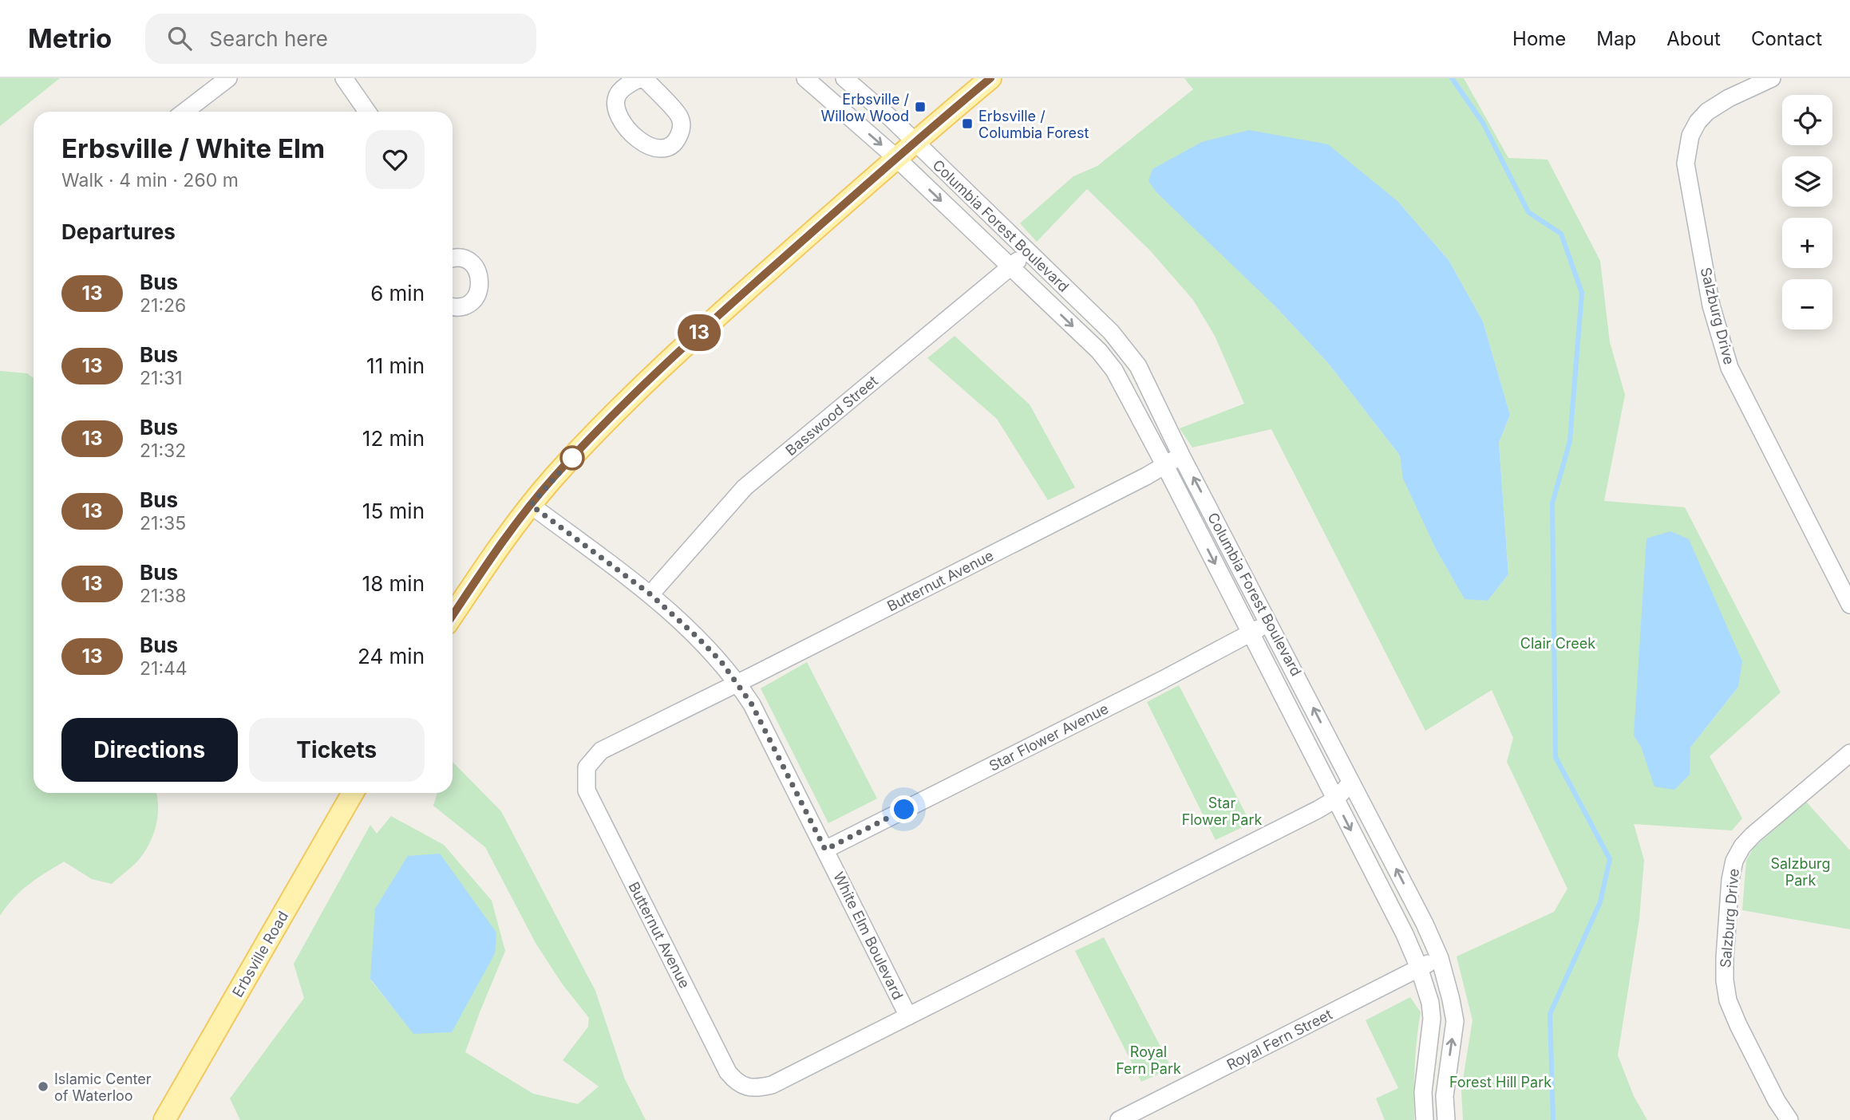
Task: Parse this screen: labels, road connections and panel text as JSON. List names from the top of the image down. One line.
{"streets":{"main road":["Erbsville Road"],"street":["Columbia Forest Boulevard","Salzburg Drive","Basswood Street","Butternut Avenue","Star Flower Avenue","White Elm Boulevard","Royal Fern Street"]},"crossings":[["Columbia Forest Boulevard","Basswood Street"],["Columbia Forest Boulevard","Butternut Avenue"],["Columbia Forest Boulevard","Star Flower Avenue"],["Columbia Forest Boulevard","Royal Fern Street"],["Basswood Street","White Elm Boulevard"],["Butternut Avenue","White Elm Boulevard"],["Star Flower Avenue","White Elm Boulevard"]],"parks":["Clair Creek","Star Flower Park","Salzburg Park","Royal Fern Park","Forest Hill Park"],"places":{"transit":["Erbsville / Willow Wood","Erbsville / Columbia Forest"],"other":["Islamic Center of Waterloo"]},"lines":["bus line 13"],"page":{"header":"Metrio","search":"Search here","nav":["Home","Map","About","Contact"],"on_map":"13","map_buttons":["+","−"],"heading":[["Erbsville / White Elm","Walk · 4 min · 260 m"],"Departures"],"list":[{"mark":"13","name":"Bus","note":"21:26","value":"6 min"},{"mark":"13","name":"Bus","note":"21:31","value":"11 min"},{"mark":"13","name":"Bus","note":"21:32","value":"12 min"},{"mark":"13","name":"Bus","note":"21:35","value":"15 min"},{"mark":"13","name":"Bus","note":"21:38","value":"18 min"},{"mark":"13","name":"Bus","note":"21:44","value":"24 min"}],"buttons":["Directions","Tickets"]}}
